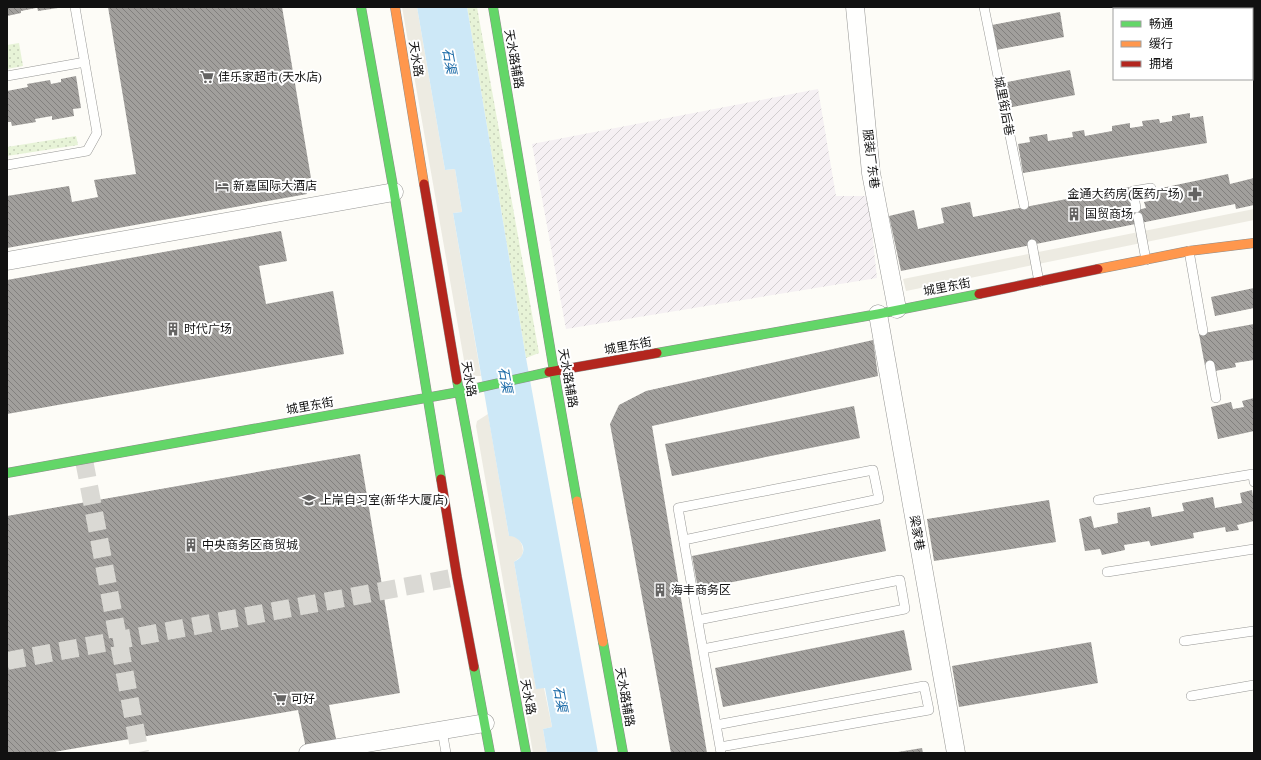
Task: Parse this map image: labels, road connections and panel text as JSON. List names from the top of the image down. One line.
{"streets":{"street":["天水路","天水路辅路","服装厂东巷","城里东街","梁家巷"],"lane":["城里街后巷"]},"crossings":[["天水路","城里东街"],["天水路辅路","城里东街"],["服装厂东巷","城里东街"],["城里东街","梁家巷"]],"water":["石渠"],"places":{"supermarket":["佳乐家超市(天水店)","可好"],"hotel":["新嘉国际大酒店"],"pharmacy":["金通大药房(医药广场)"],"building":["国贸商场","时代广场","中央商务区商贸城","海丰商务区"],"school or university":["上岸自习室(新华大厦店)"]},"legend":["畅通","缓行","拥堵"]}
